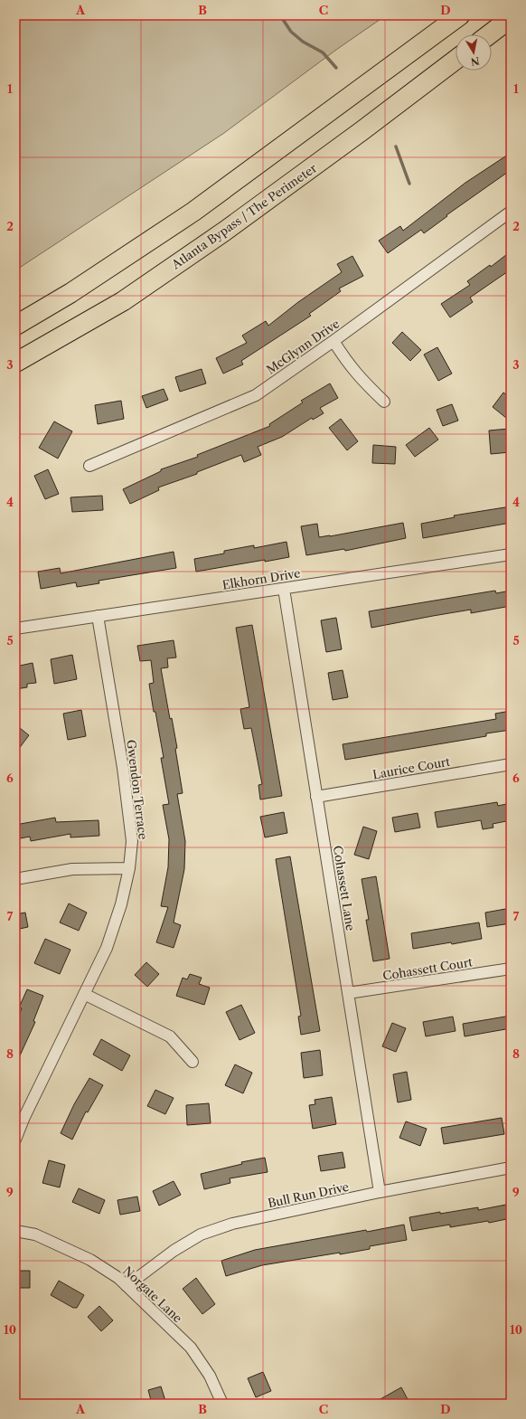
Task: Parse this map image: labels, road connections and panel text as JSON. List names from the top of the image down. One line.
{"streets":{"highway":["Atlanta Bypass / The Perimeter"],"street":["McGlynn Drive","Elkhorn Drive","Laurice Court","Gwendon Terrace","Cohassett Lane","Cohassett Court","Bull Run Drive","Norgate Lane"]},"crossings":[["Elkhorn Drive","Gwendon Terrace"],["Elkhorn Drive","Cohassett Lane"],["Laurice Court","Cohassett Lane"],["Cohassett Lane","Cohassett Court"],["Cohassett Lane","Bull Run Drive"],["Bull Run Drive","Norgate Lane"]],"north":"bottom","grid":{"columns":["A","B","C","D"],"rows":["1","2","3","4","5","6","7","8","9","10"]}}
